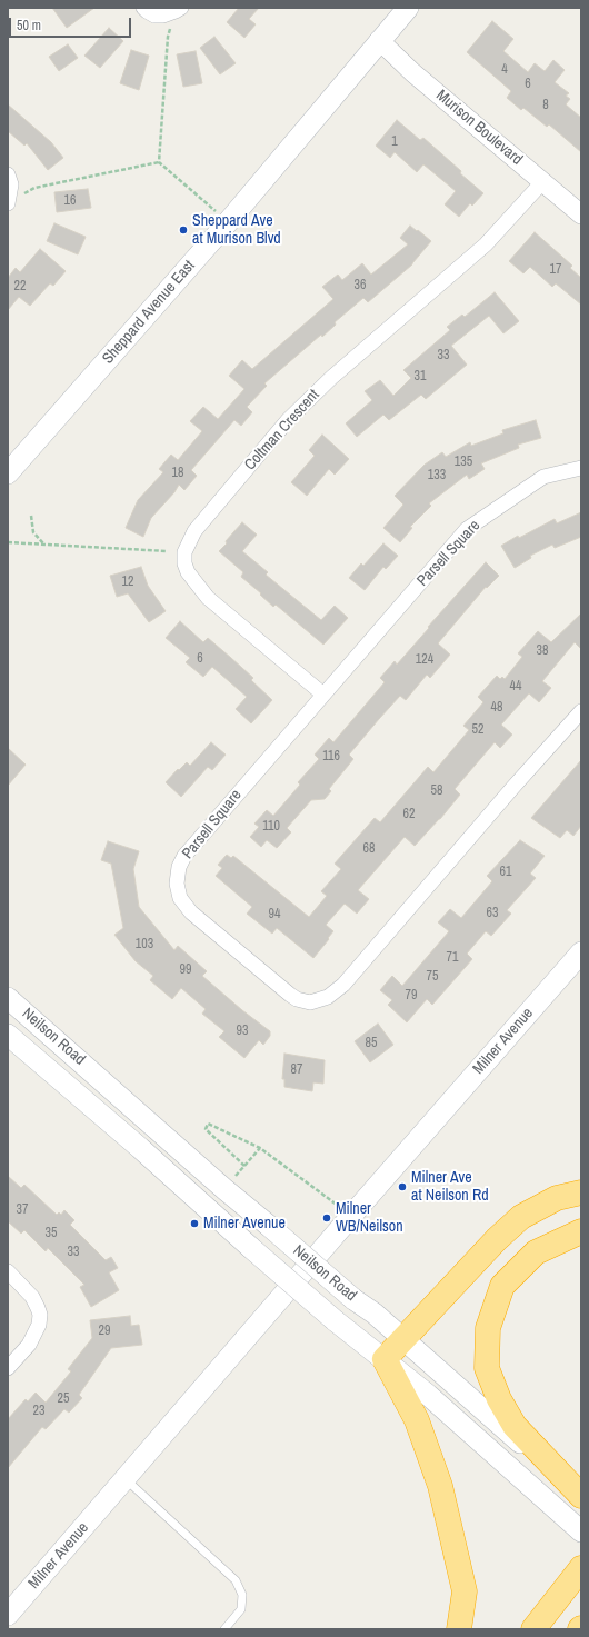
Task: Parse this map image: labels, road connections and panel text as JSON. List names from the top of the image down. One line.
{"streets":{"main road":["Sheppard Avenue East","Neilson Road","Milner Avenue"],"street":["Murison Boulevard","Coltman Crescent","Parsell Square"]},"crossings":[["Murison Boulevard","Sheppard Avenue East"],["Murison Boulevard","Coltman Crescent"],["Coltman Crescent","Parsell Square"]],"places":["Sheppard Ave at Murison Blvd","Milner Ave at Neilson Rd","Milner WB/Neilson","Milner Avenue"],"house_numbers":["4","6","8","1","16","17","36","22","33","31","135","18","133","12","38","6","124","44","48","52","116","58","62","110","68","61","63","94","103","71","99","75","79","93","85","87","37","35","33","29","25","23"],"scale_bar":"50 m"}
